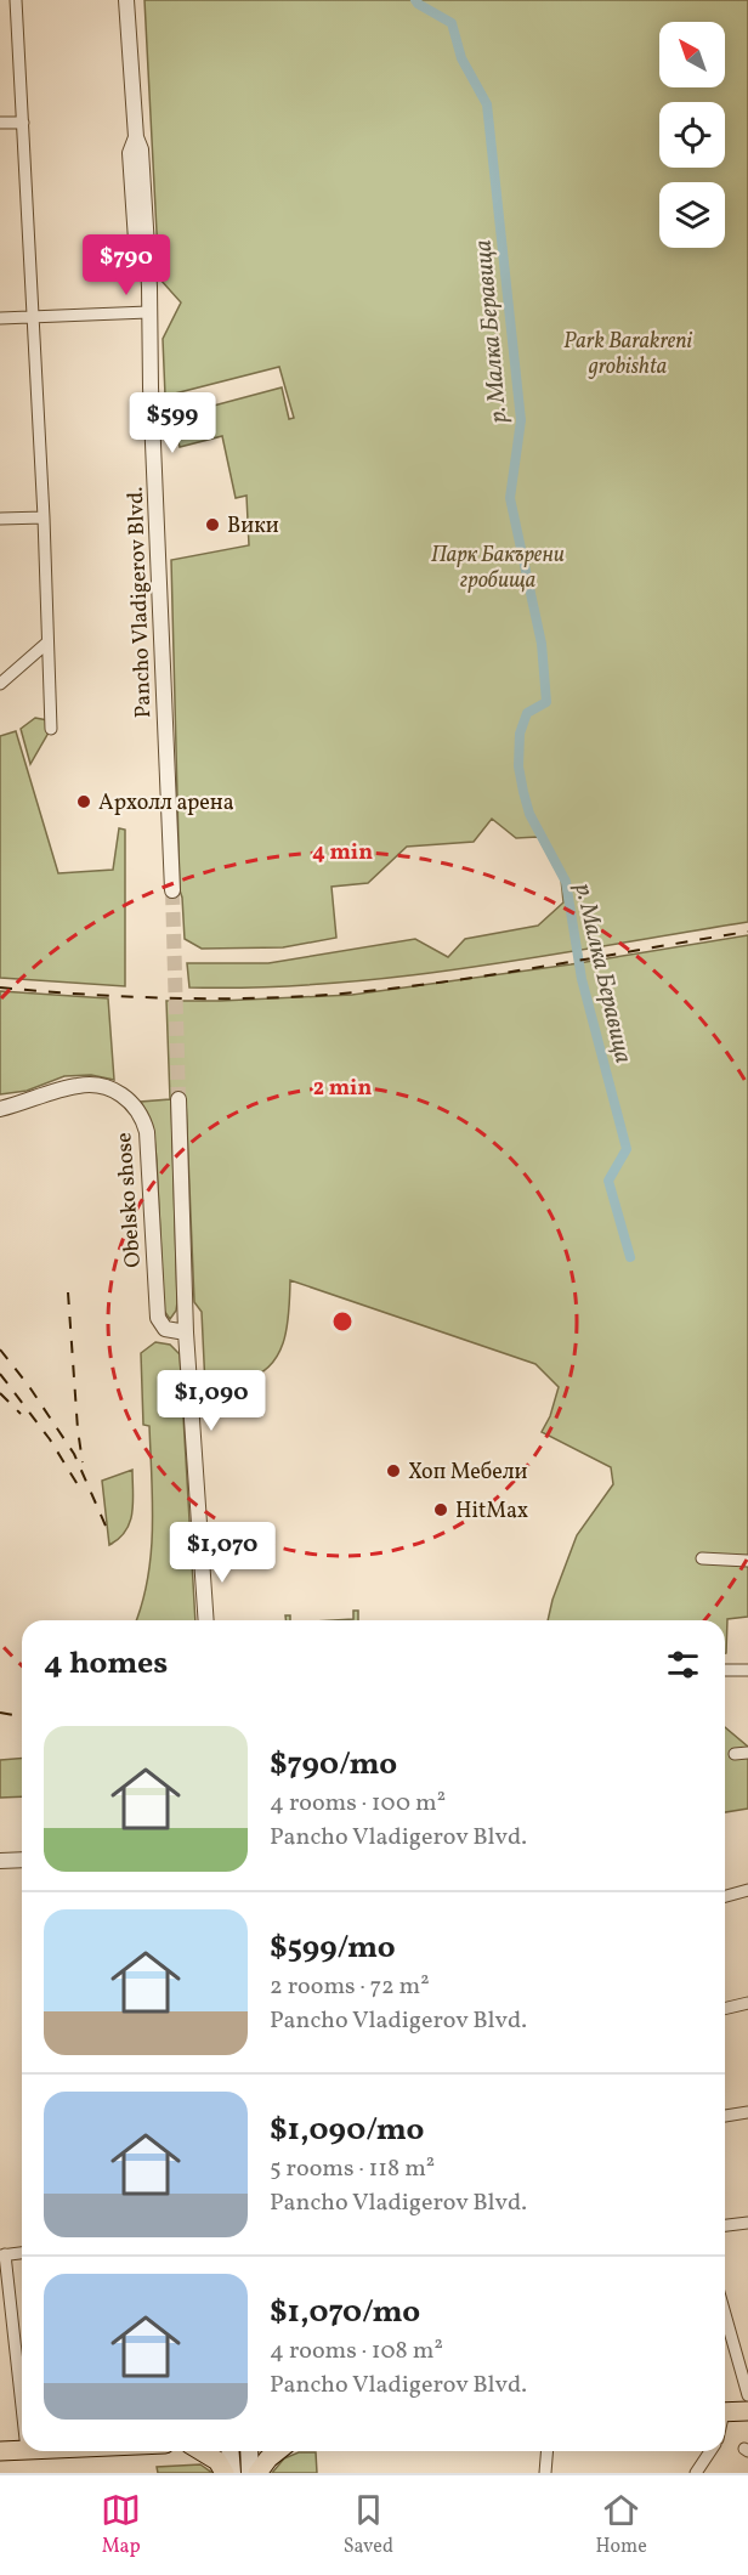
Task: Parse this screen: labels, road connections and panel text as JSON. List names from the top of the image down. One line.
{"streets":{"street":["Pancho Vladigerov Blvd.","Obelsko shose"]},"water":["р. Малка Беравица"],"parks":["Park Barakreni grobishta","Парк Бакърени гробища"],"places":["Вики","Архолл арена","Хоп Мебели","HitMax"],"north":"top left","page":{"price":["$790","$599","$1,090","$1,070"],"heading":"4 homes","list":[{"name":"$790/mo","note":"4 rooms · 100 m² · Pancho Vladigerov Blvd."},{"name":"$599/mo","note":"2 rooms · 72 m² · Pancho Vladigerov Blvd."},{"name":"$1,090/mo","note":"5 rooms · 118 m² · Pancho Vladigerov Blvd."},{"name":"$1,070/mo","note":"4 rooms · 108 m² · Pancho Vladigerov Blvd."}],"tabs":["Map","Saved","Home"]},"rings":["4 min","2 min"]}
